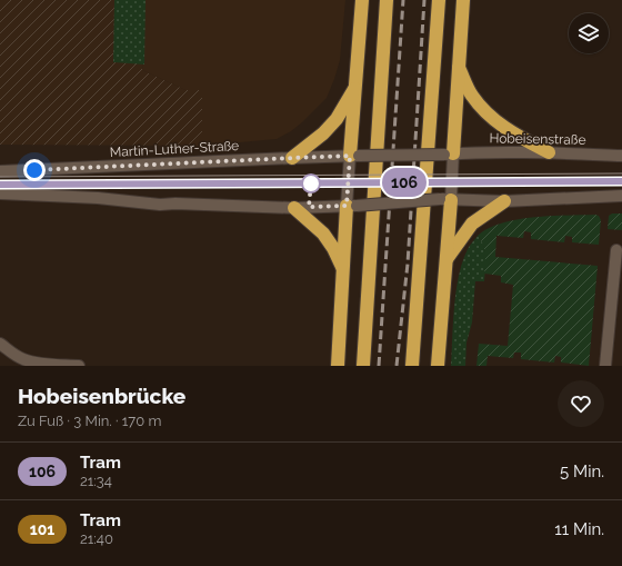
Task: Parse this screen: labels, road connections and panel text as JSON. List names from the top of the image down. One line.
{"streets":{"main road":["Hobeisenstraße","Martin-Luther-Straße"]},"crossings":[["Hobeisenstraße","Martin-Luther-Straße"]],"lines":["tram line 106"],"page":{"on_map":"106","heading":["Hobeisenbrücke","Zu Fuß · 3 Min. · 170 m"],"list":[{"mark":"106","name":"Tram","note":"21:34","value":"5 Min."},{"mark":"101","name":"Tram","note":"21:40","value":"11 Min."}]}}
